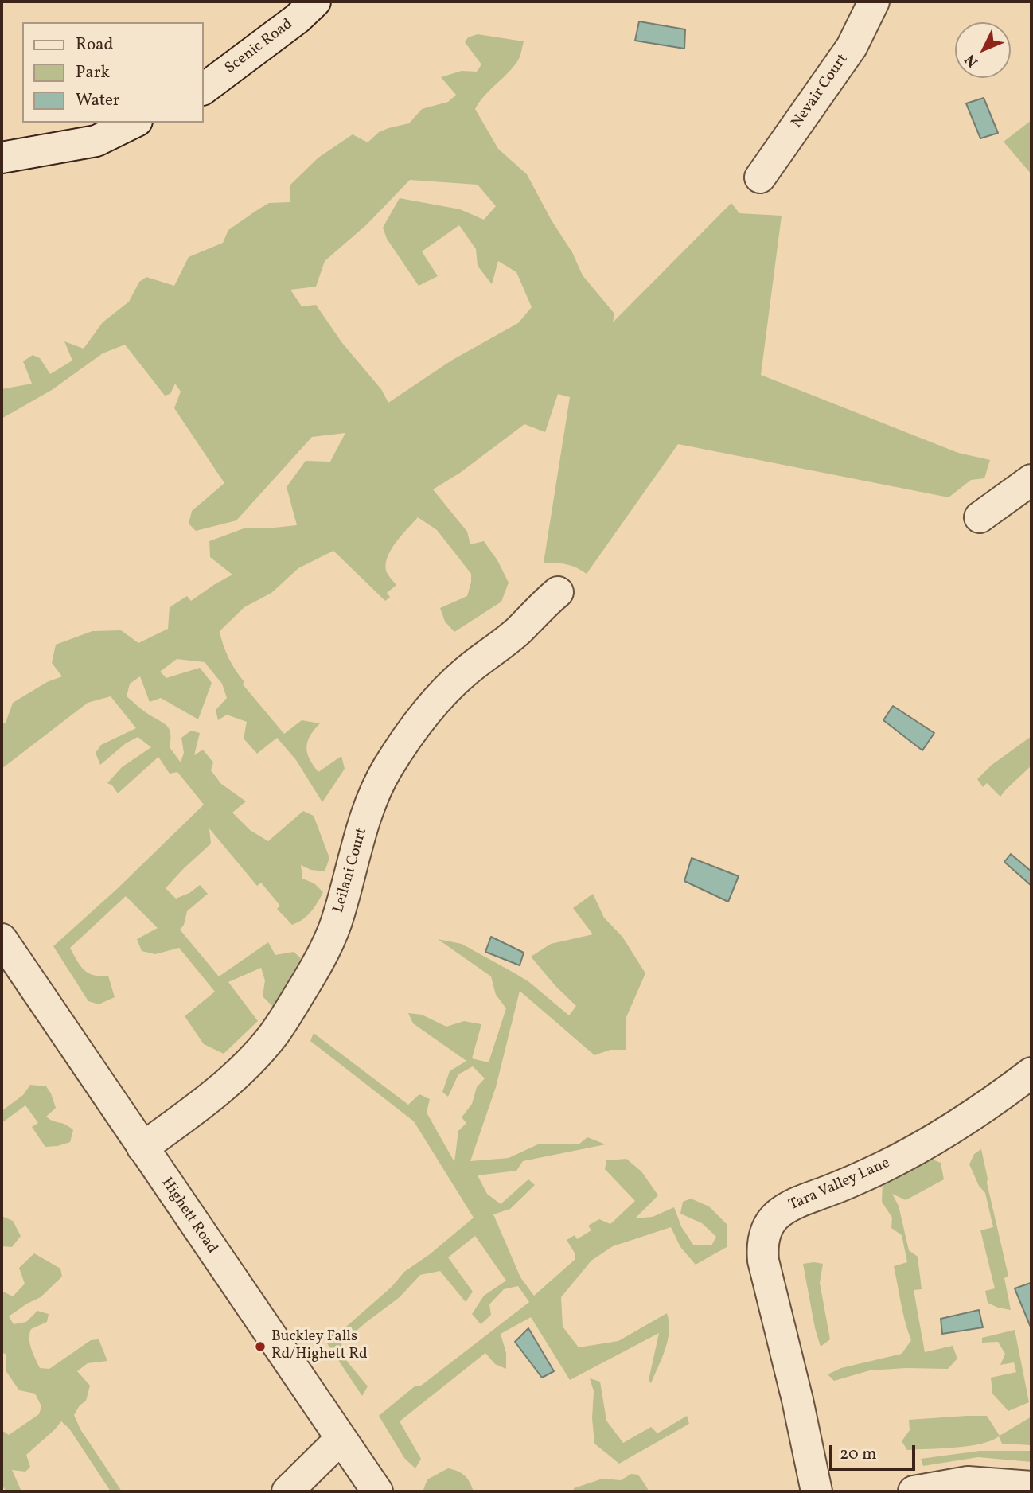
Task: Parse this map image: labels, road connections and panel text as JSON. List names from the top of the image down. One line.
{"streets":{"street":["Scenic Road","Nevair Court","Leilani Court","Tara Valley Lane","Highett Road"]},"crossings":[["Leilani Court","Highett Road"]],"places":["Buckley Falls Rd/Highett Rd"],"legend":["Road","Park","Water"],"scale_bar":"20 m","north":"bottom left"}
